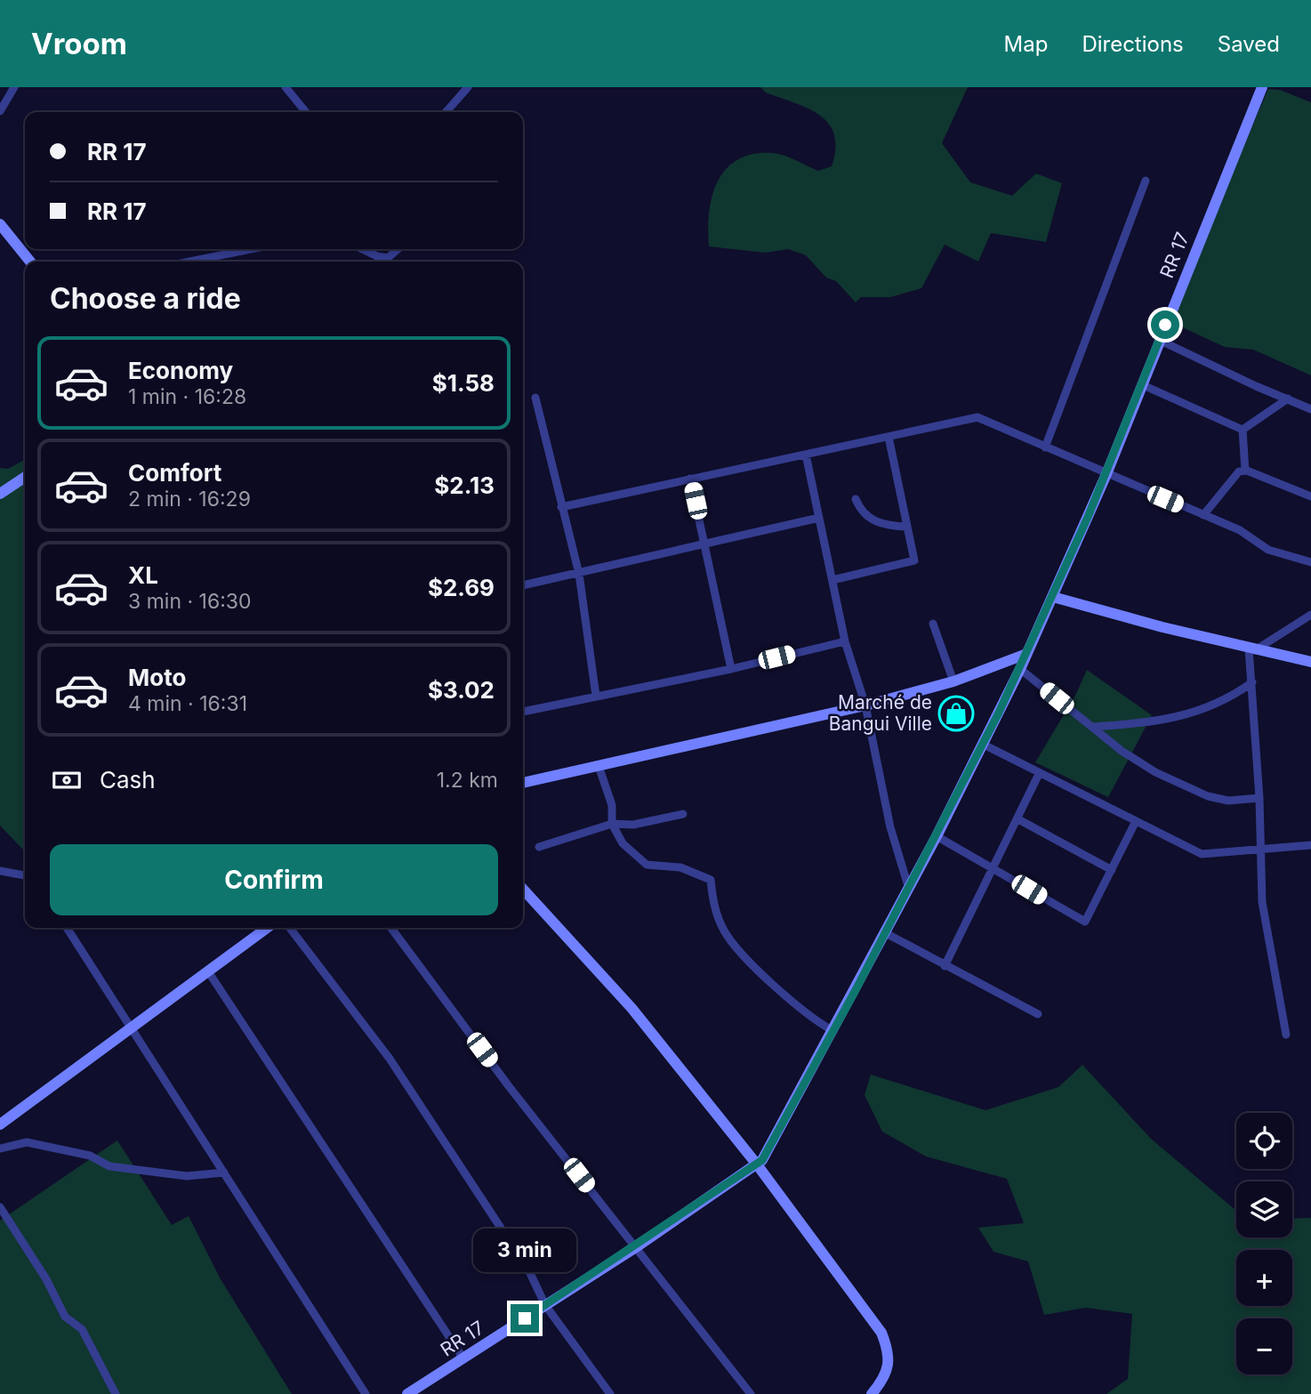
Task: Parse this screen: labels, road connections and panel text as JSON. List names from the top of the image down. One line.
{"streets":{"street":["RR 17"]},"places":{"shop":["Marché de Bangui Ville"]},"page":{"header":"Vroom","nav":["Map","Directions","Saved"],"banner":["RR 17","RR 17"],"heading":"Choose a ride","list":[{"name":"Economy","note":"1 min · 16:28","value":"$1.58"},{"name":"Comfort","note":"2 min · 16:29","value":"$2.13"},{"name":"XL","note":"3 min · 16:30","value":"$2.69"},{"name":"Moto","note":"4 min · 16:31","value":"$3.02"}],"pay":["Cash","1.2 km"],"buttons":"Confirm","map_buttons":["+","−"],"bubble":"3 min"}}
